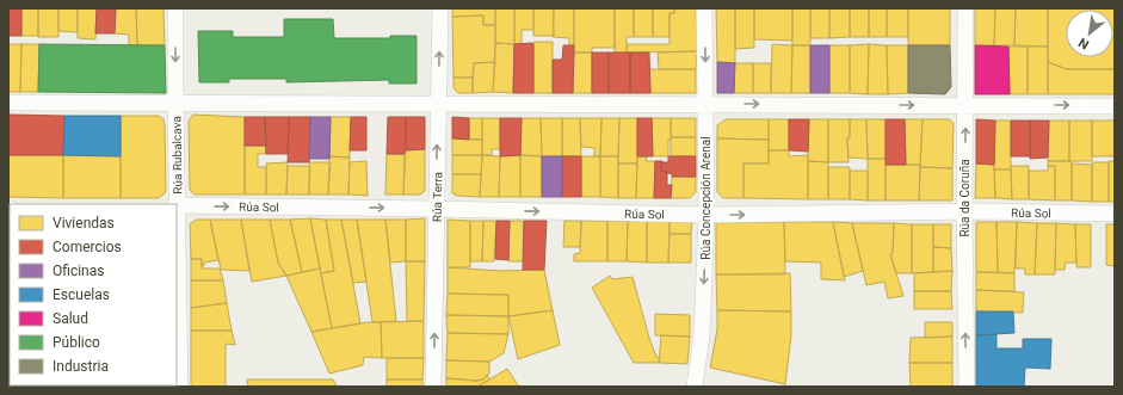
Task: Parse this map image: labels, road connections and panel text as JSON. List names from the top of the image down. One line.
{"streets":{"street":["Rúa Rubalcava","Rúa Terra","Rúa Concepción Arenal","Rúa da Coruña","Rúa Sol"]},"crossings":[["Rúa Rubalcava","Rúa Sol"],["Rúa Terra","Rúa Sol"],["Rúa Concepción Arenal","Rúa Sol"],["Rúa da Coruña","Rúa Sol"]],"one_way":["Rúa Terra","Rúa Concepción Arenal","Rúa da Coruña"],"legend":["Viviendas","Comercios","Oficinas","Escuelas","Salud","Público","Industria"],"north":"bottom left"}
